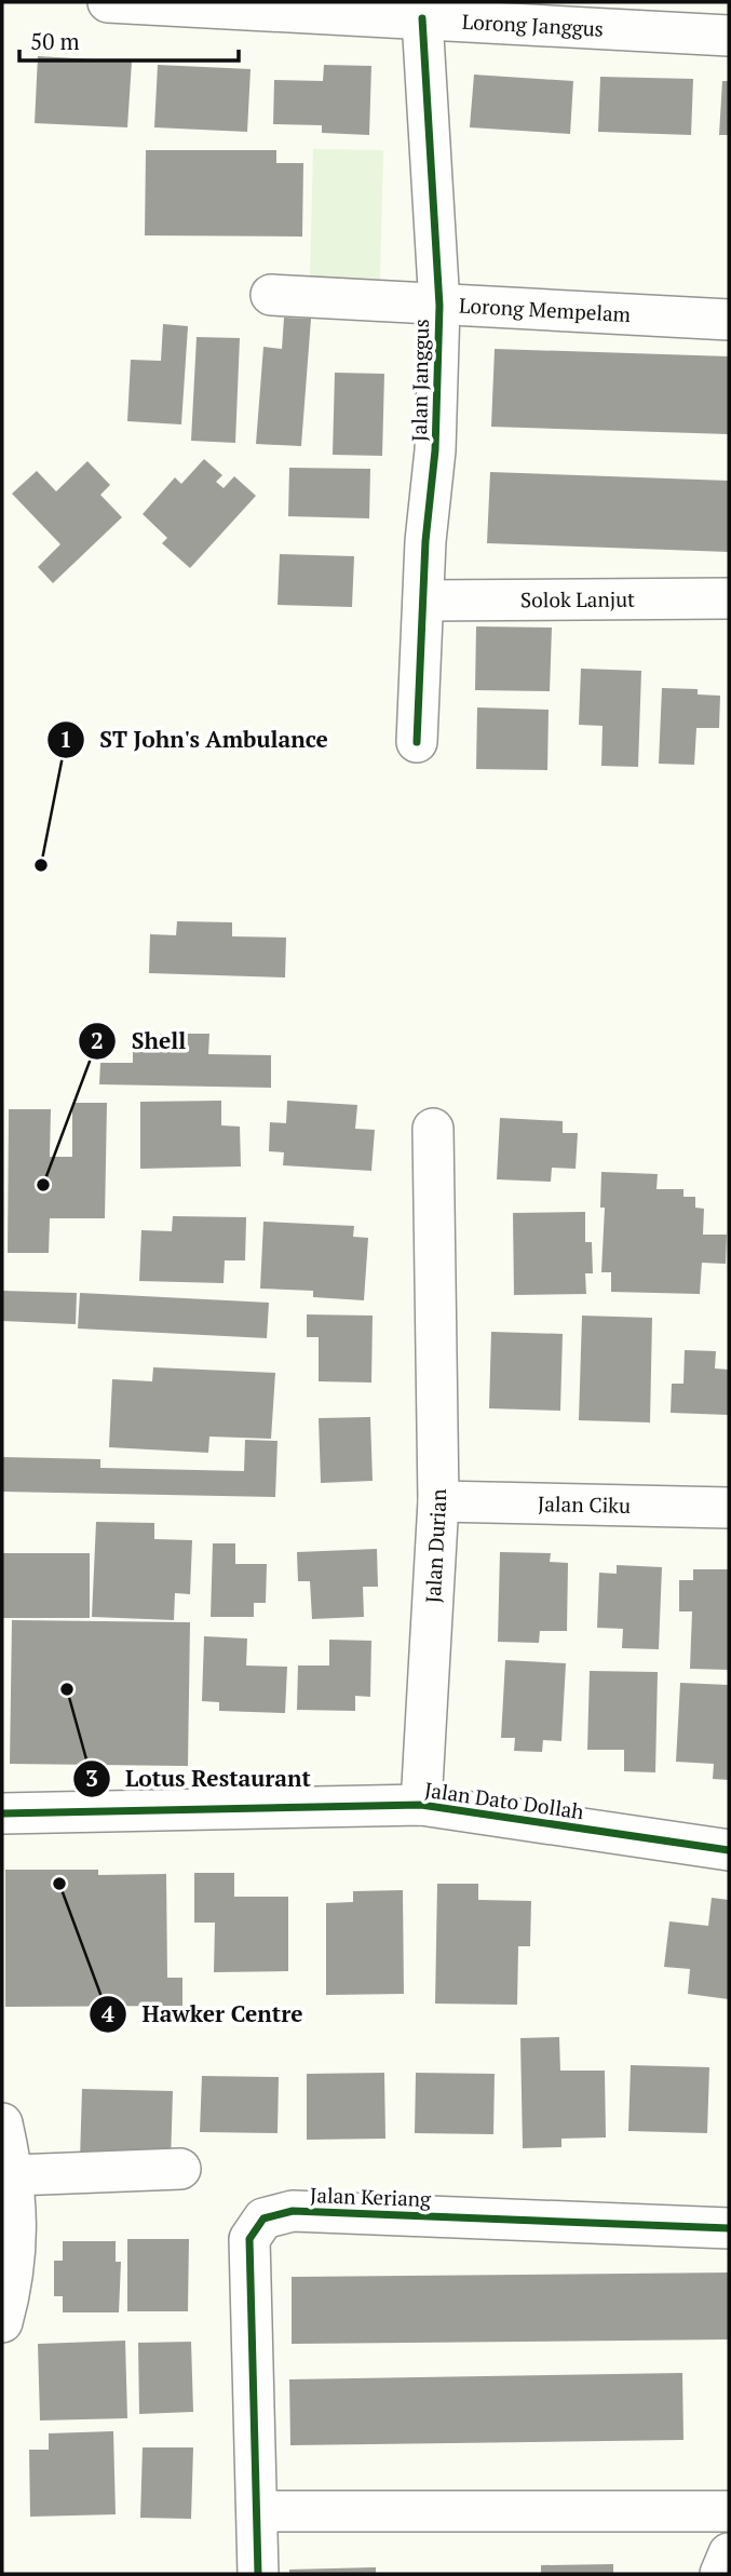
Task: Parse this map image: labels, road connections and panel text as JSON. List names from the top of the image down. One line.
{"streets":{"street":["Lorong Janggus","Lorong Mempelam","Jalan Janggus","Solok Lanjut","Jalan Ciku","Jalan Durian","Jalan Dato Dollah","Jalan Keriang"]},"crossings":[["Lorong Janggus","Jalan Janggus"],["Lorong Mempelam","Jalan Janggus"],["Jalan Janggus","Solok Lanjut"],["Jalan Ciku","Jalan Durian"],["Jalan Durian","Jalan Dato Dollah"]],"places":["ST John's Ambulance","Shell","Lotus Restaurant","Hawker Centre"],"scale_bar":"50 m"}
